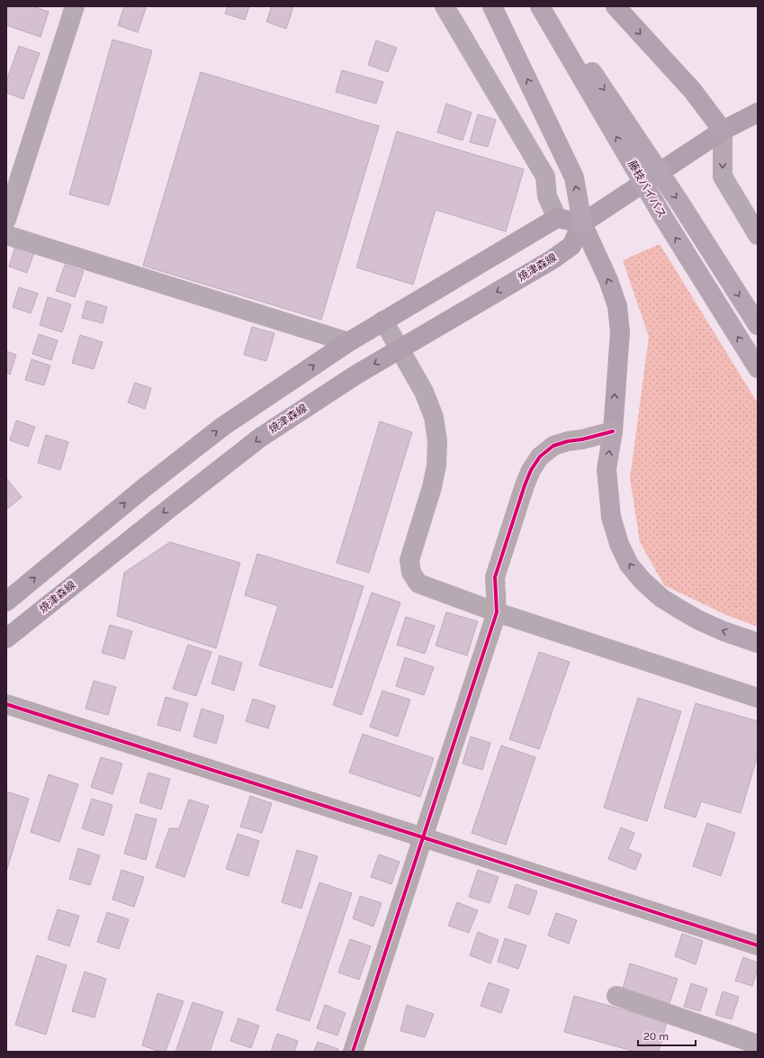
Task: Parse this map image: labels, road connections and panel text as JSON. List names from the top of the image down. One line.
{"streets":{"highway":["藤枝バイパス"],"main road":["焼津森線"]},"scale_bar":"20 m"}
